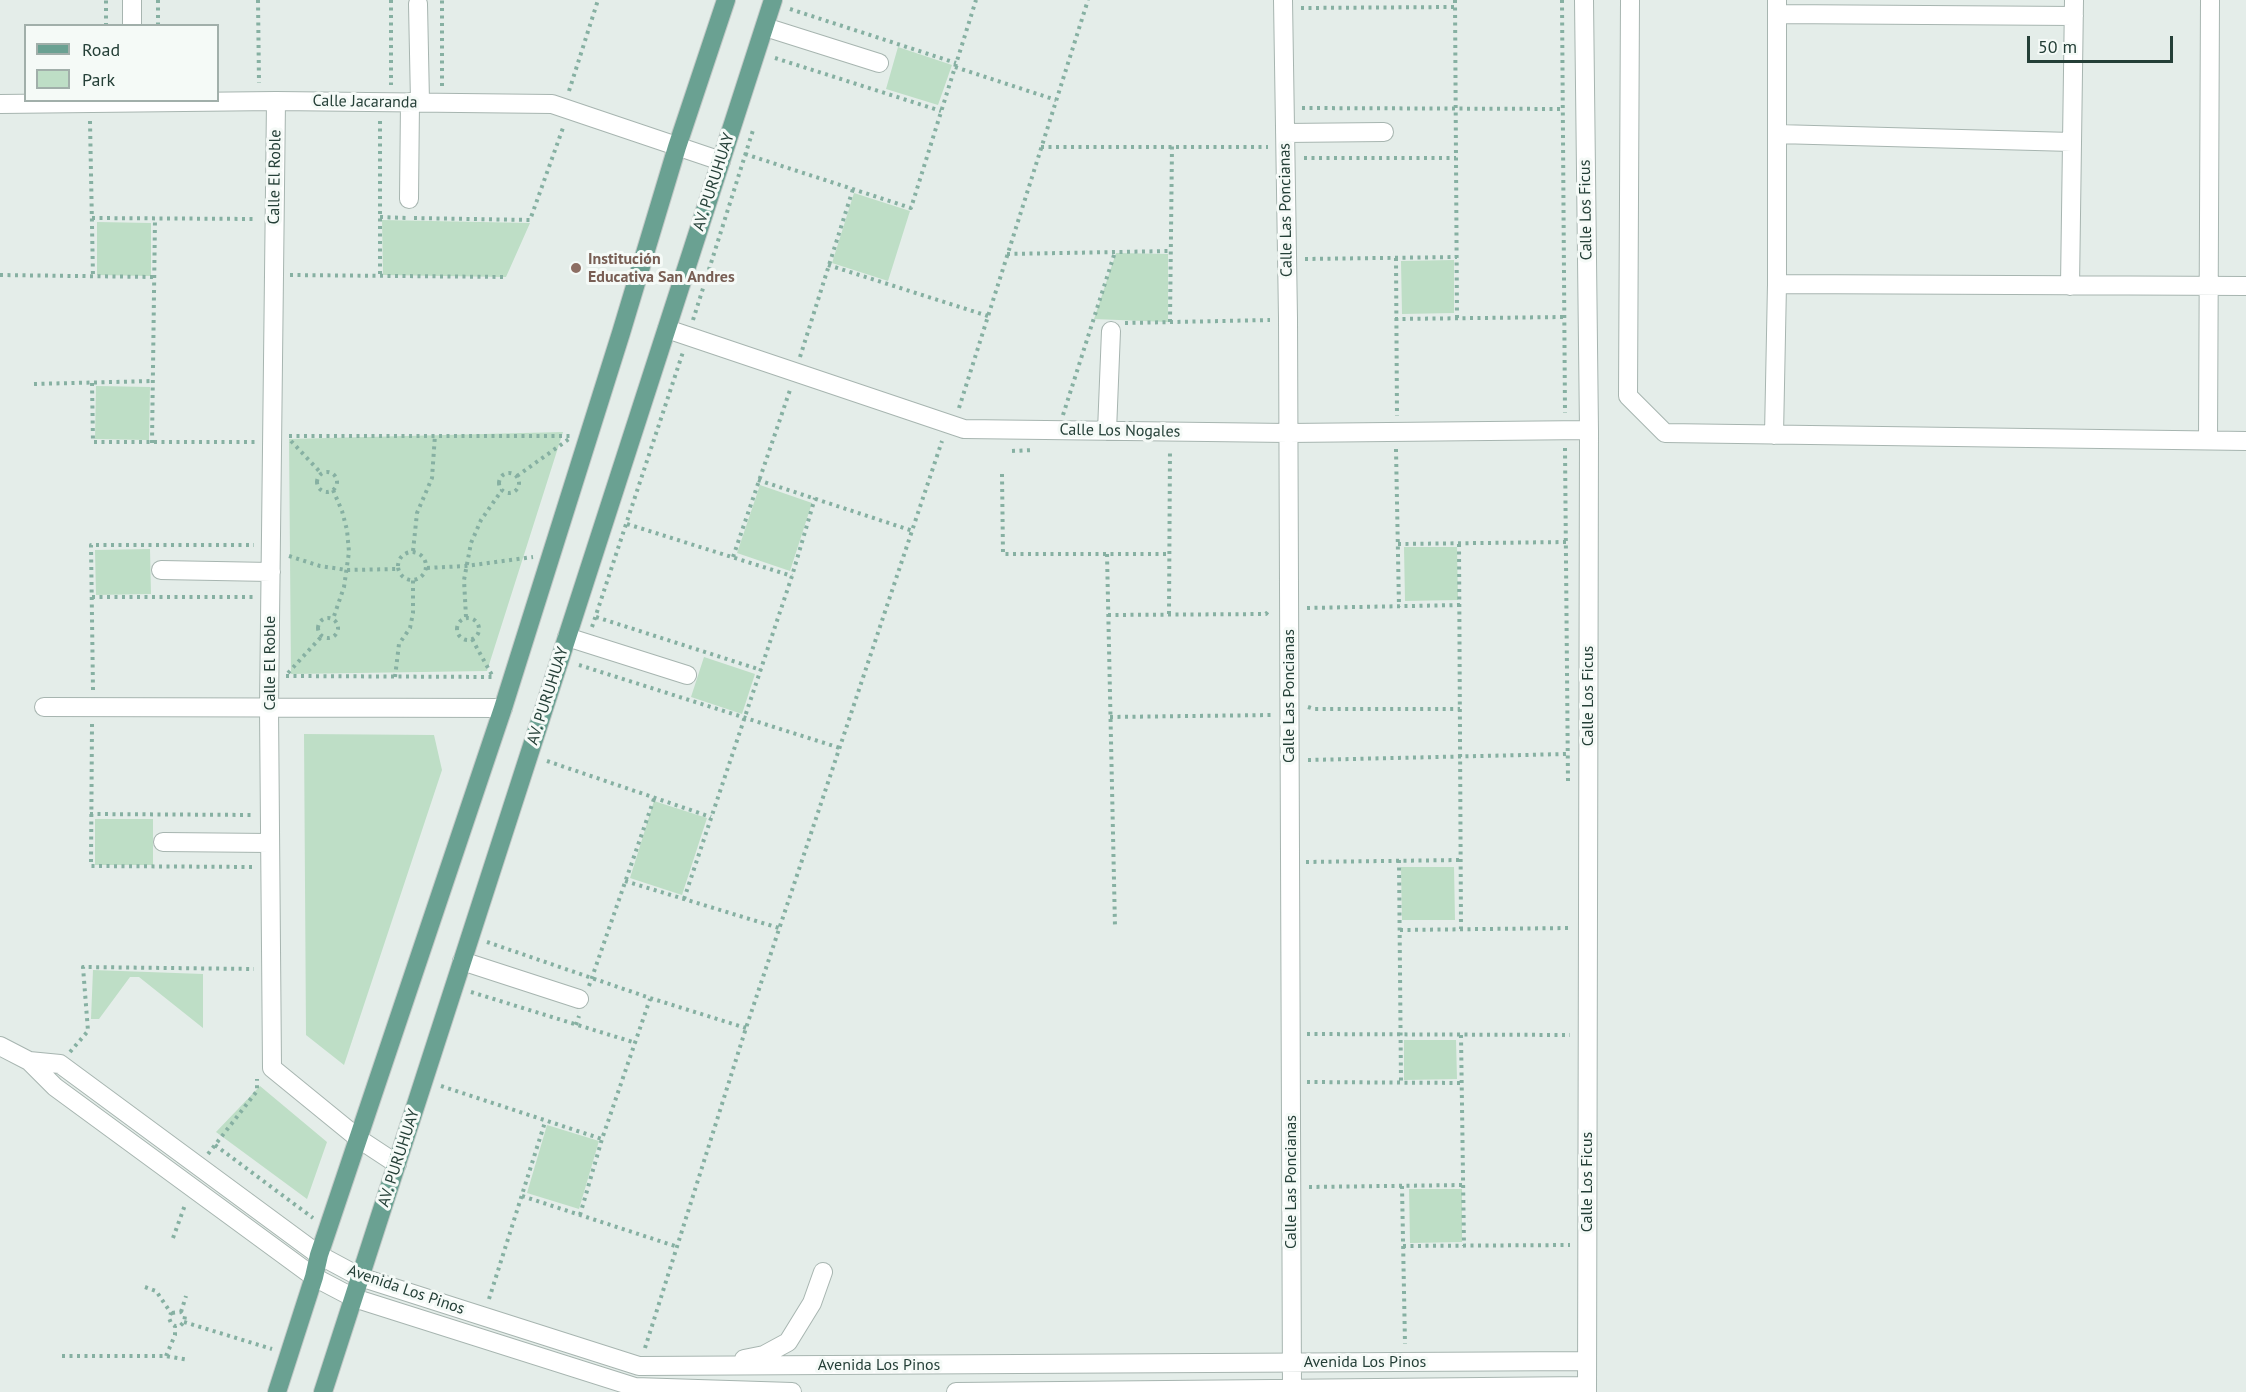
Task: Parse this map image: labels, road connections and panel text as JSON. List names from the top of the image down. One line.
{"streets":{"main road":["AV. PURUHUAY"],"street":["Calle Jacaranda","Calle El Roble","Calle Las Poncianas","Calle Los Ficus","Calle Los Nogales","Avenida Los Pinos"]},"crossings":[["Calle Jacaranda","Calle El Roble"],["Calle Jacaranda","AV. PURUHUAY"],["Calle El Roble","AV. PURUHUAY"],["AV. PURUHUAY","Calle Los Nogales"],["AV. PURUHUAY","Avenida Los Pinos"],["Calle Las Poncianas","Calle Los Nogales"],["Calle Las Poncianas","Avenida Los Pinos"],["Calle Los Ficus","Calle Los Nogales"],["Calle Los Ficus","Avenida Los Pinos"]],"places":["Institución Educativa San Andres"],"legend":["Road","Park"],"scale_bar":"50 m"}
